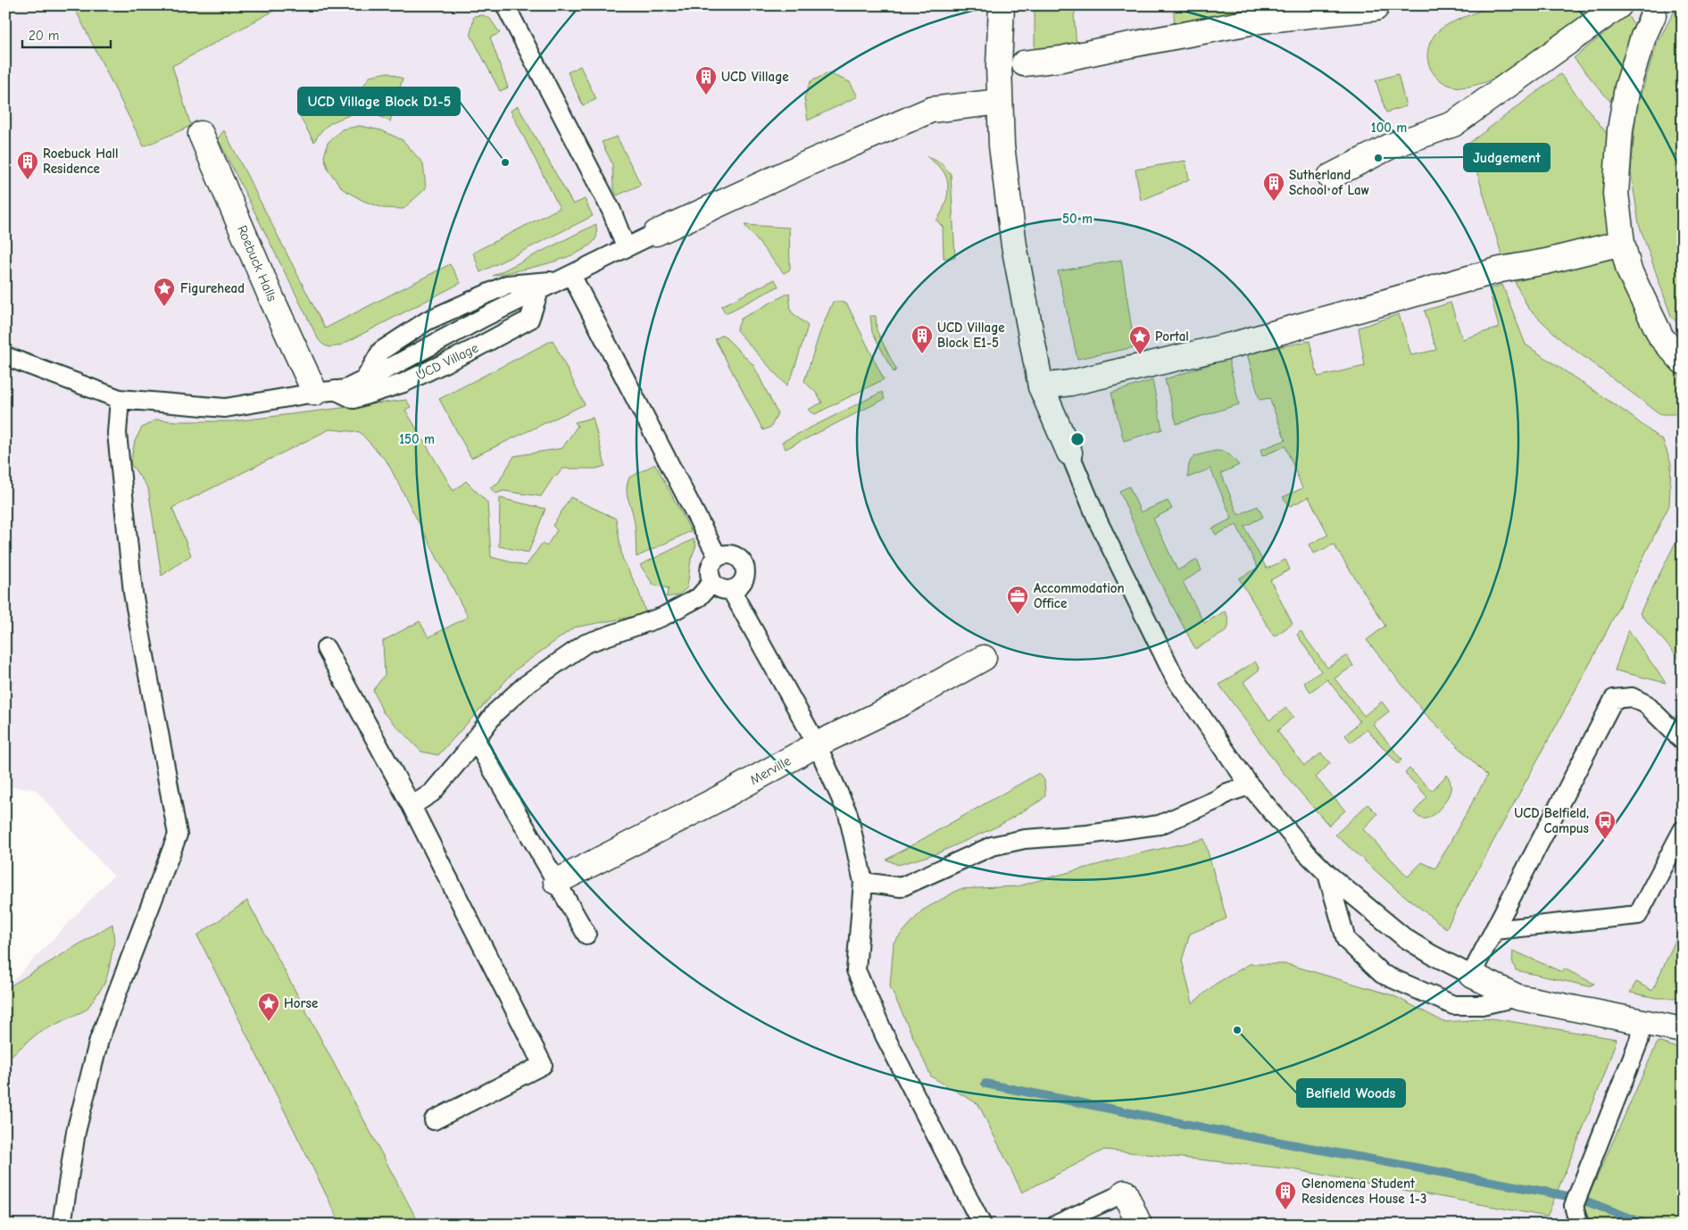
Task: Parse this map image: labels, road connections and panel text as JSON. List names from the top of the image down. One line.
{"streets":{"street":["Roebuck Halls","UCD Village","Merville"]},"crossings":[["Roebuck Halls","UCD Village"]],"places":{"building":["UCD Village","Roebuck Hall Residence","Sutherland School of Law","UCD Village Block E1-5","Glenomena Student Residences House 1-3"],"other":["Judgement","UCD Village Block D1-5","Belfield Woods"],"place":["Figurehead","Portal","Horse"],"office":["Accommodation Office"],"bus stop":["UCD Belfield, Campus"]},"scale_bar":"20 m","rings":["100 m","50 m","150 m"]}
